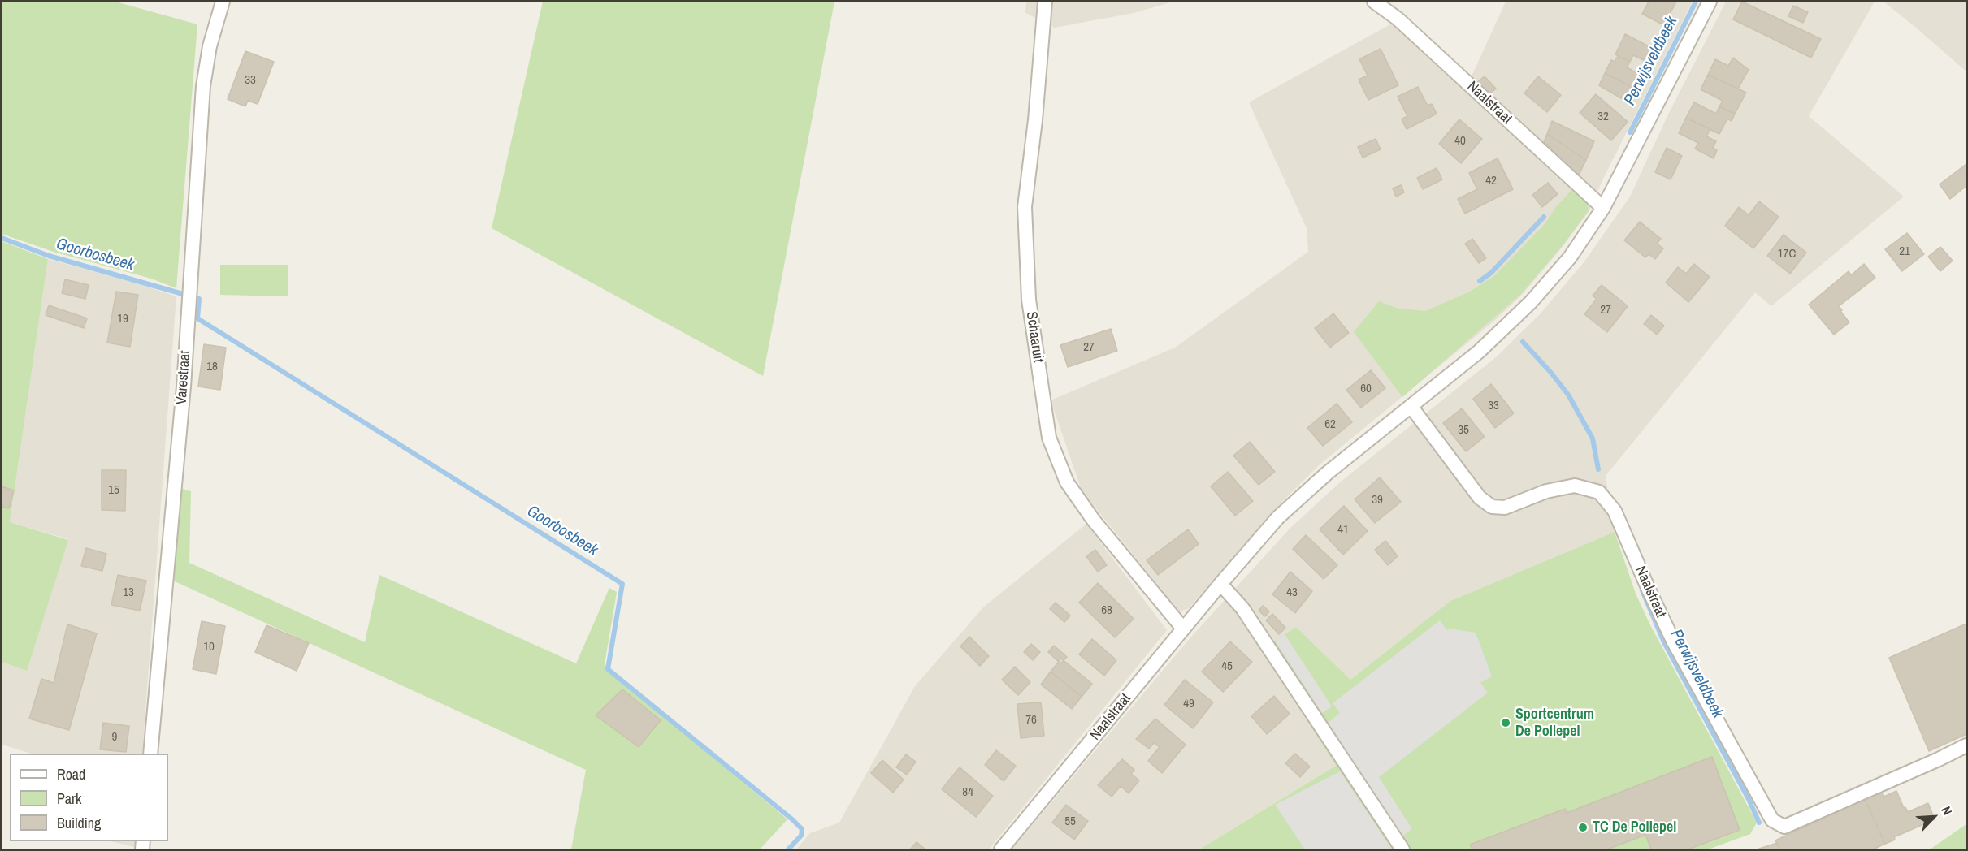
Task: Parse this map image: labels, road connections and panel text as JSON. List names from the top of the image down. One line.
{"streets":{"street":["Naalstraat","Schaaruit","Varestraat"]},"crossings":[["Naalstraat","Schaaruit"]],"water":["Perwijsveldbeek","Goorbosbeek"],"places":["Sportcentrum De Pollepel","TC De Pollepel"],"house_numbers":["33","32","40","42","21","17C","27","19","27","18","60","33","62","35","15","39","41","13","43","68","10","45","49","76","9","84","55"],"legend":["Road","Park","Building"],"north":"top right"}
